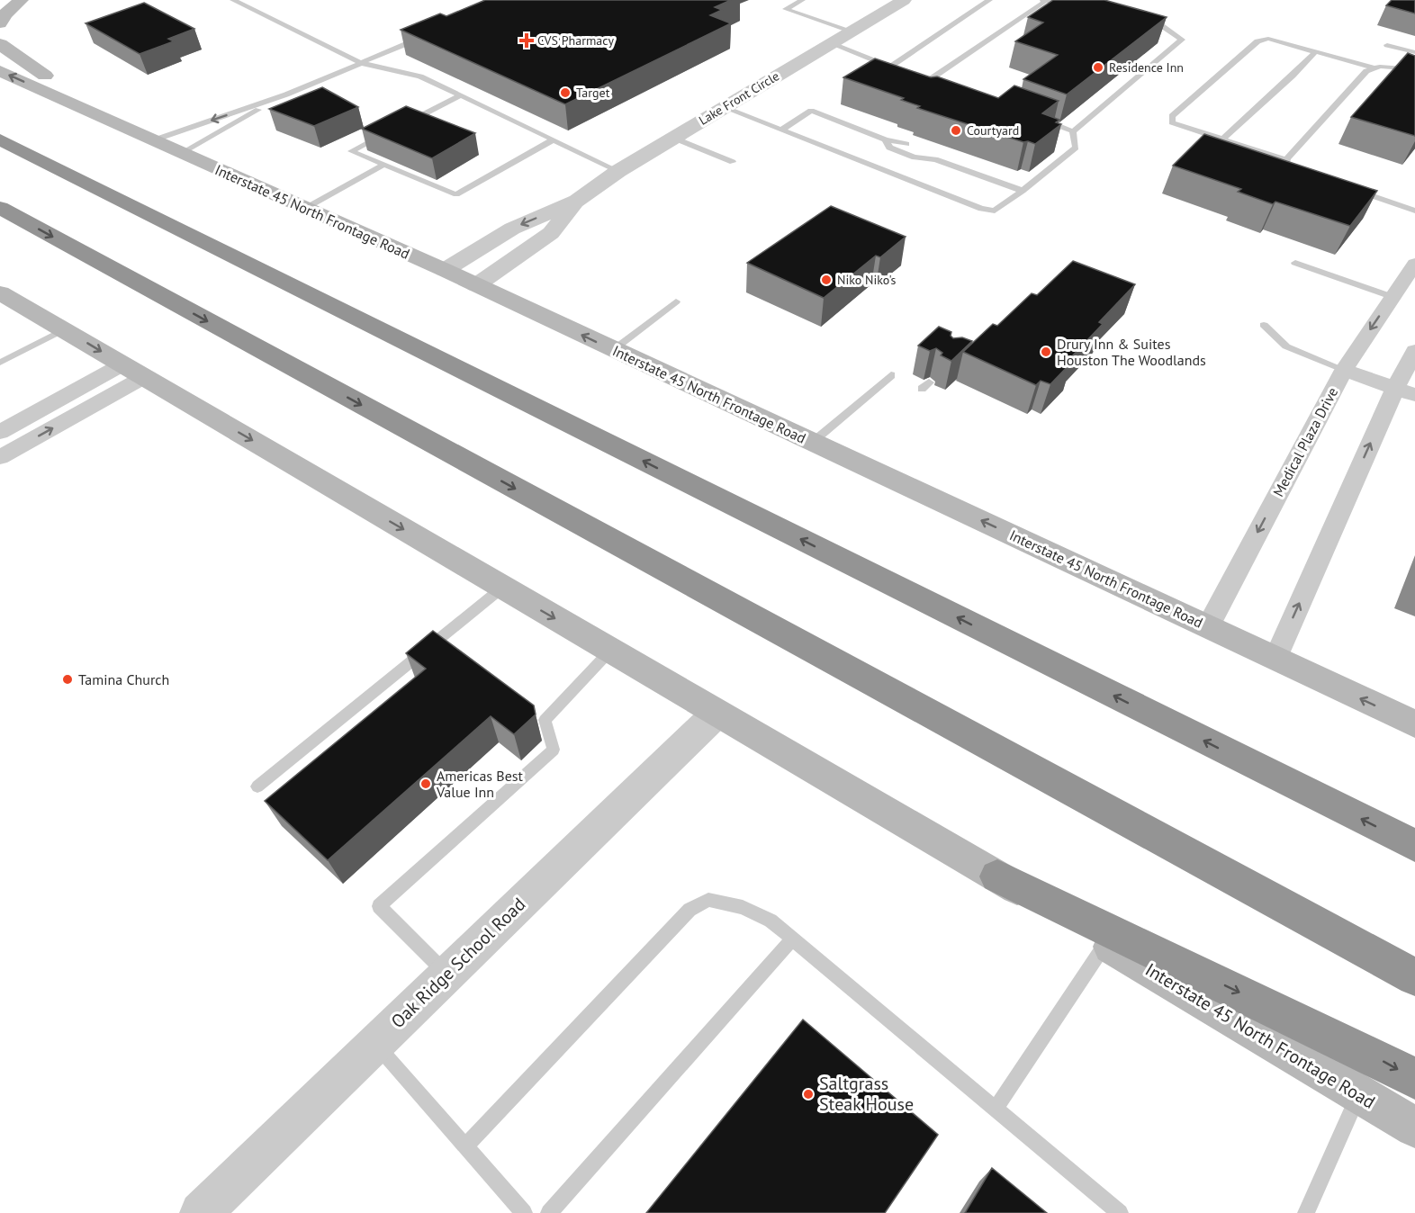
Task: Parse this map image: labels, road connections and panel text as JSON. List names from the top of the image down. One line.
{"streets":{"main road":["Interstate 45 North Frontage Road"],"street":["Lake Front Circle","Medical Plaza Drive","Oak Ridge School Road"]},"crossings":[["Lake Front Circle","Interstate 45 North Frontage Road"],["Interstate 45 North Frontage Road","Medical Plaza Drive"]],"places":{"health":["CVS Pharmacy"],"other":["Residence Inn","Target","Courtyard","Niko Niko's","Drury Inn & Suites Houston The Woodlands","Tamina Church","Americas Best Value Inn","Saltgrass Steak House"]}}
